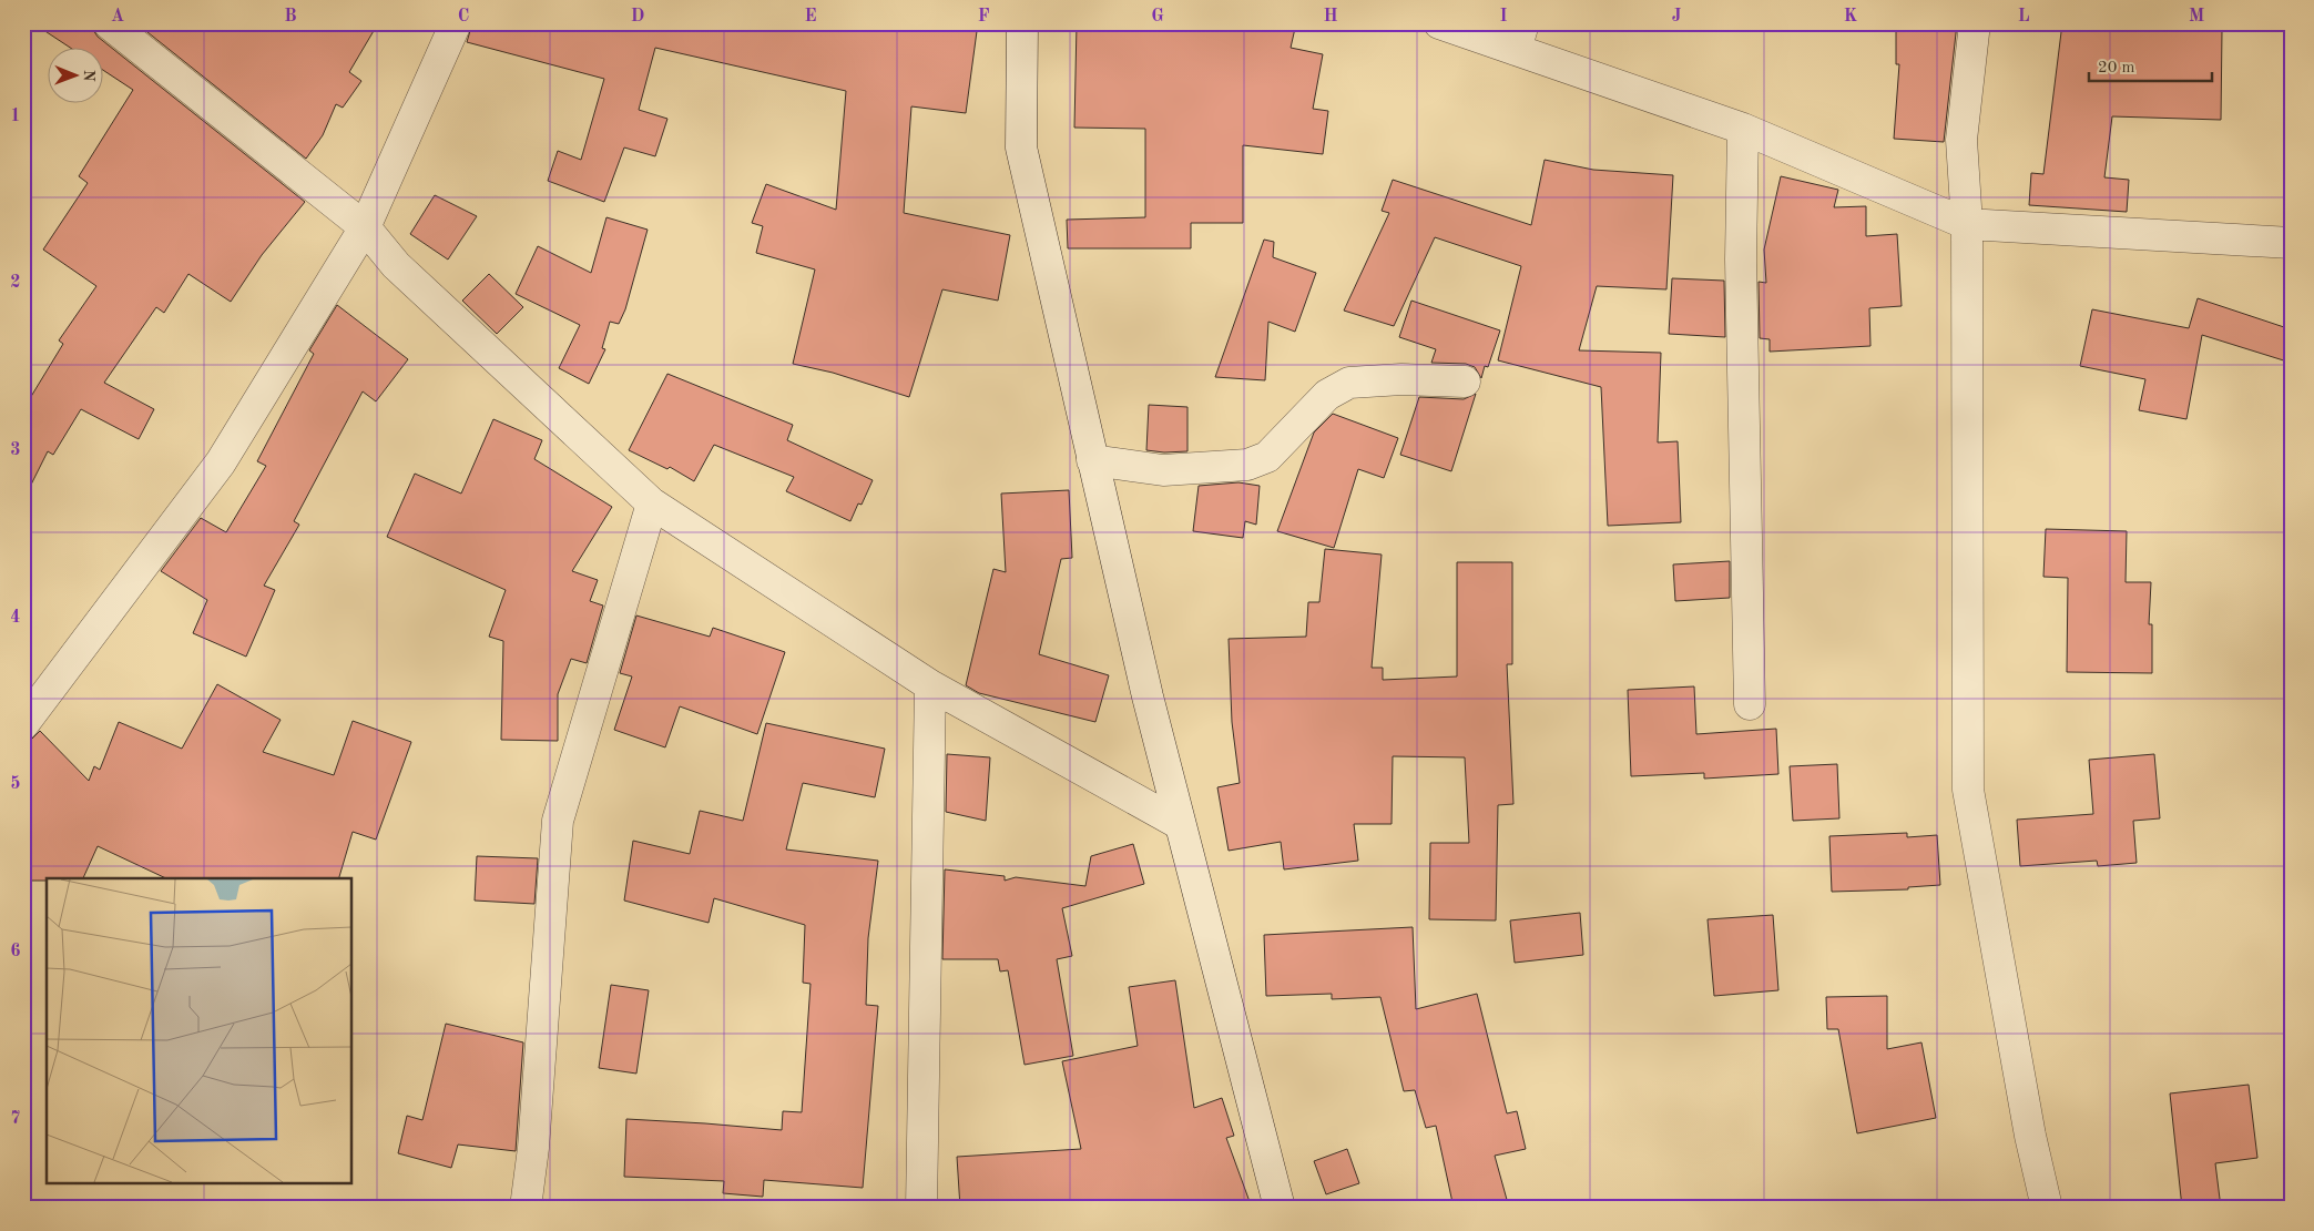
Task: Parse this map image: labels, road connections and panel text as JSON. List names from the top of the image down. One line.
{"scale_bar":"20 m","north":"right","grid":{"columns":["A","B","C","D","E","F","G","H","I","J","K","L","M"],"rows":["1","2","3","4","5","6","7"]}}
